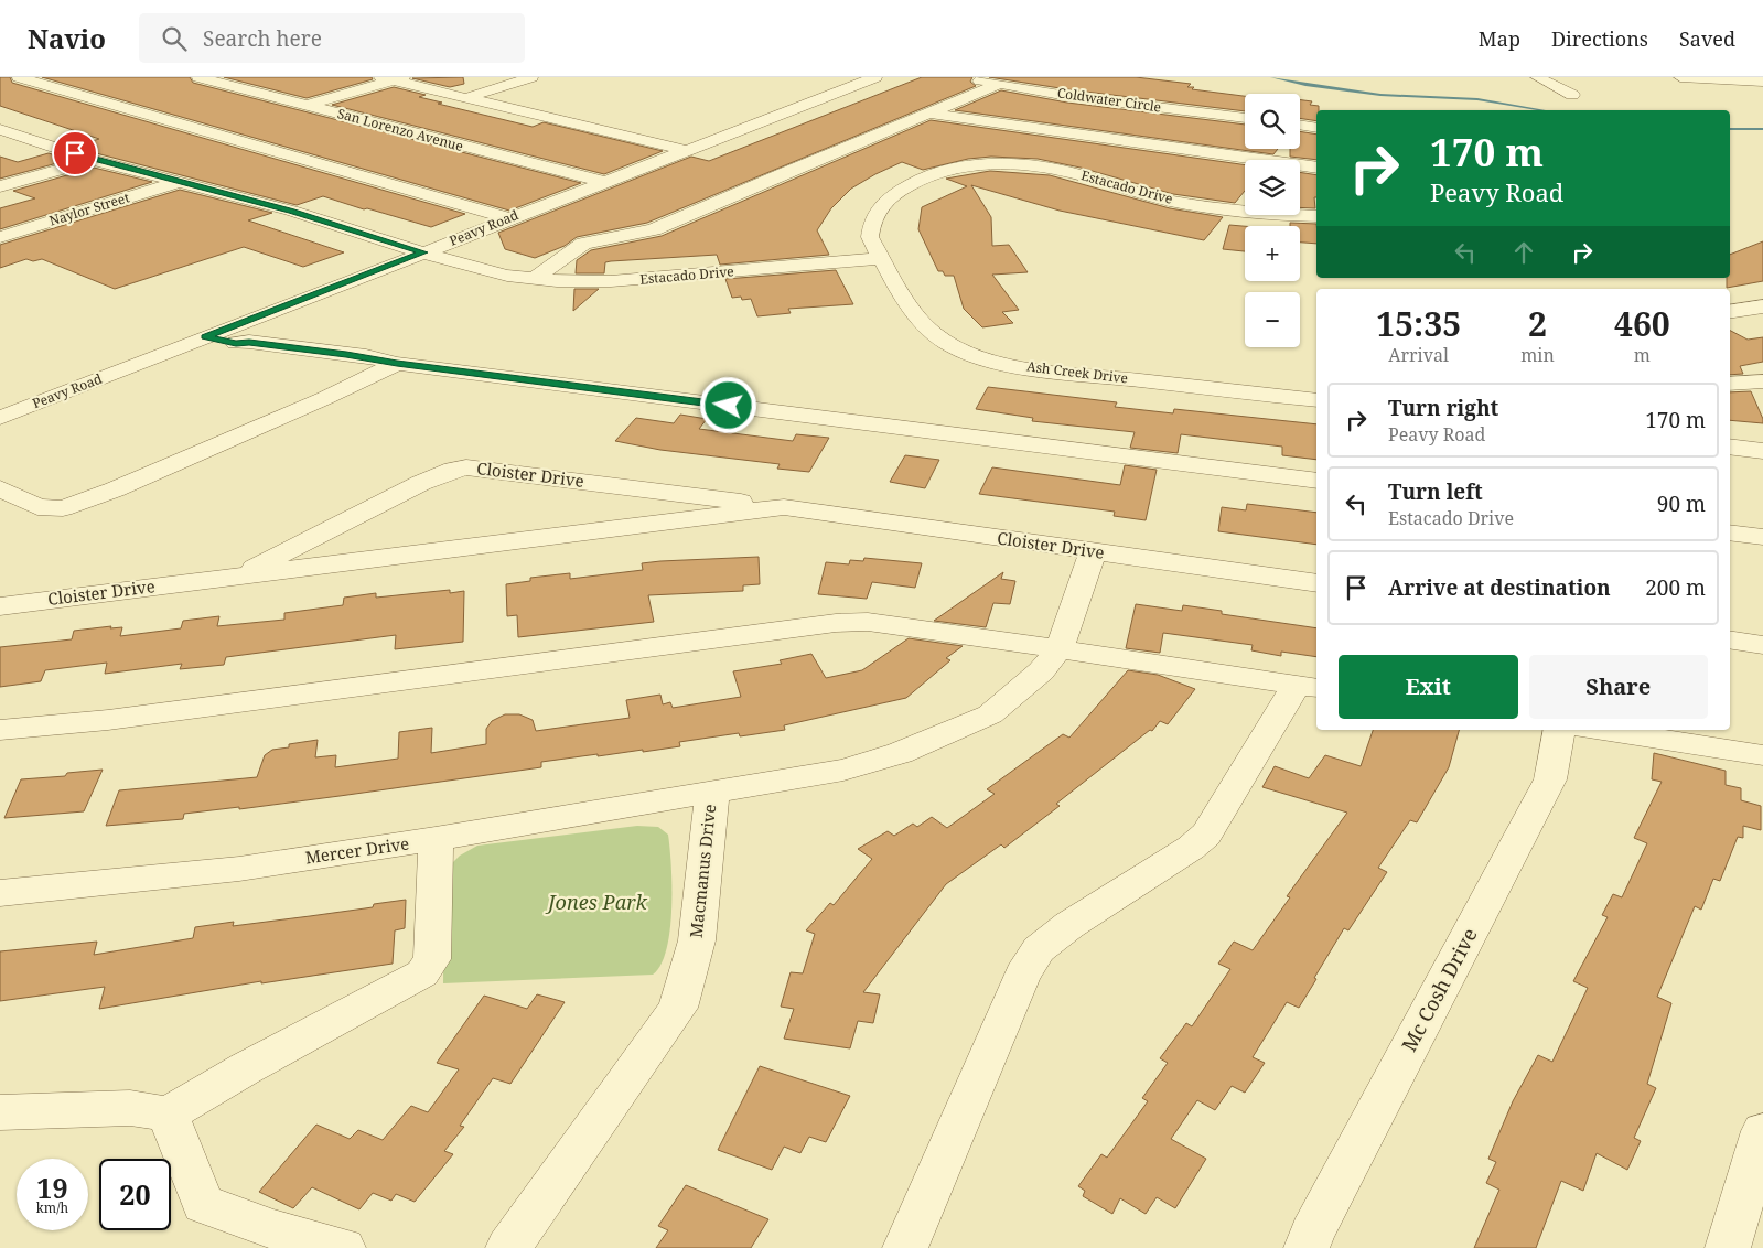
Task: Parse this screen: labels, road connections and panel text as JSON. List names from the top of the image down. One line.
{"streets":{"street":["Coldwater Circle","San Lorenzo Avenue","Estacado Drive","Naylor Street","Peavy Road","Ash Creek Drive","Cloister Drive","Mercer Drive","Macmanus Drive","Mc Cosh Drive"]},"crossings":[["San Lorenzo Avenue","Peavy Road"],["Estacado Drive","Naylor Street"],["Estacado Drive","Peavy Road"],["Estacado Drive","Ash Creek Drive"],["Cloister Drive","Macmanus Drive"],["Mercer Drive","Macmanus Drive"]],"parks":["Jones Park"],"page":{"header":"Navio","search":"Search here","nav":["Map","Directions","Saved"],"map_buttons":["+","−"],"turn":["170 m","Peavy Road"],"eta":["15:35","Arrival","2","min","460","m"],"list":[{"name":"Turn right","note":"Peavy Road","value":"170 m"},{"name":"Turn left","note":"Estacado Drive","value":"90 m"},{"name":"Arrive at destination","value":"200 m"}],"buttons":["Exit","Share"],"speed":"19 km/h","limit":"20"}}
